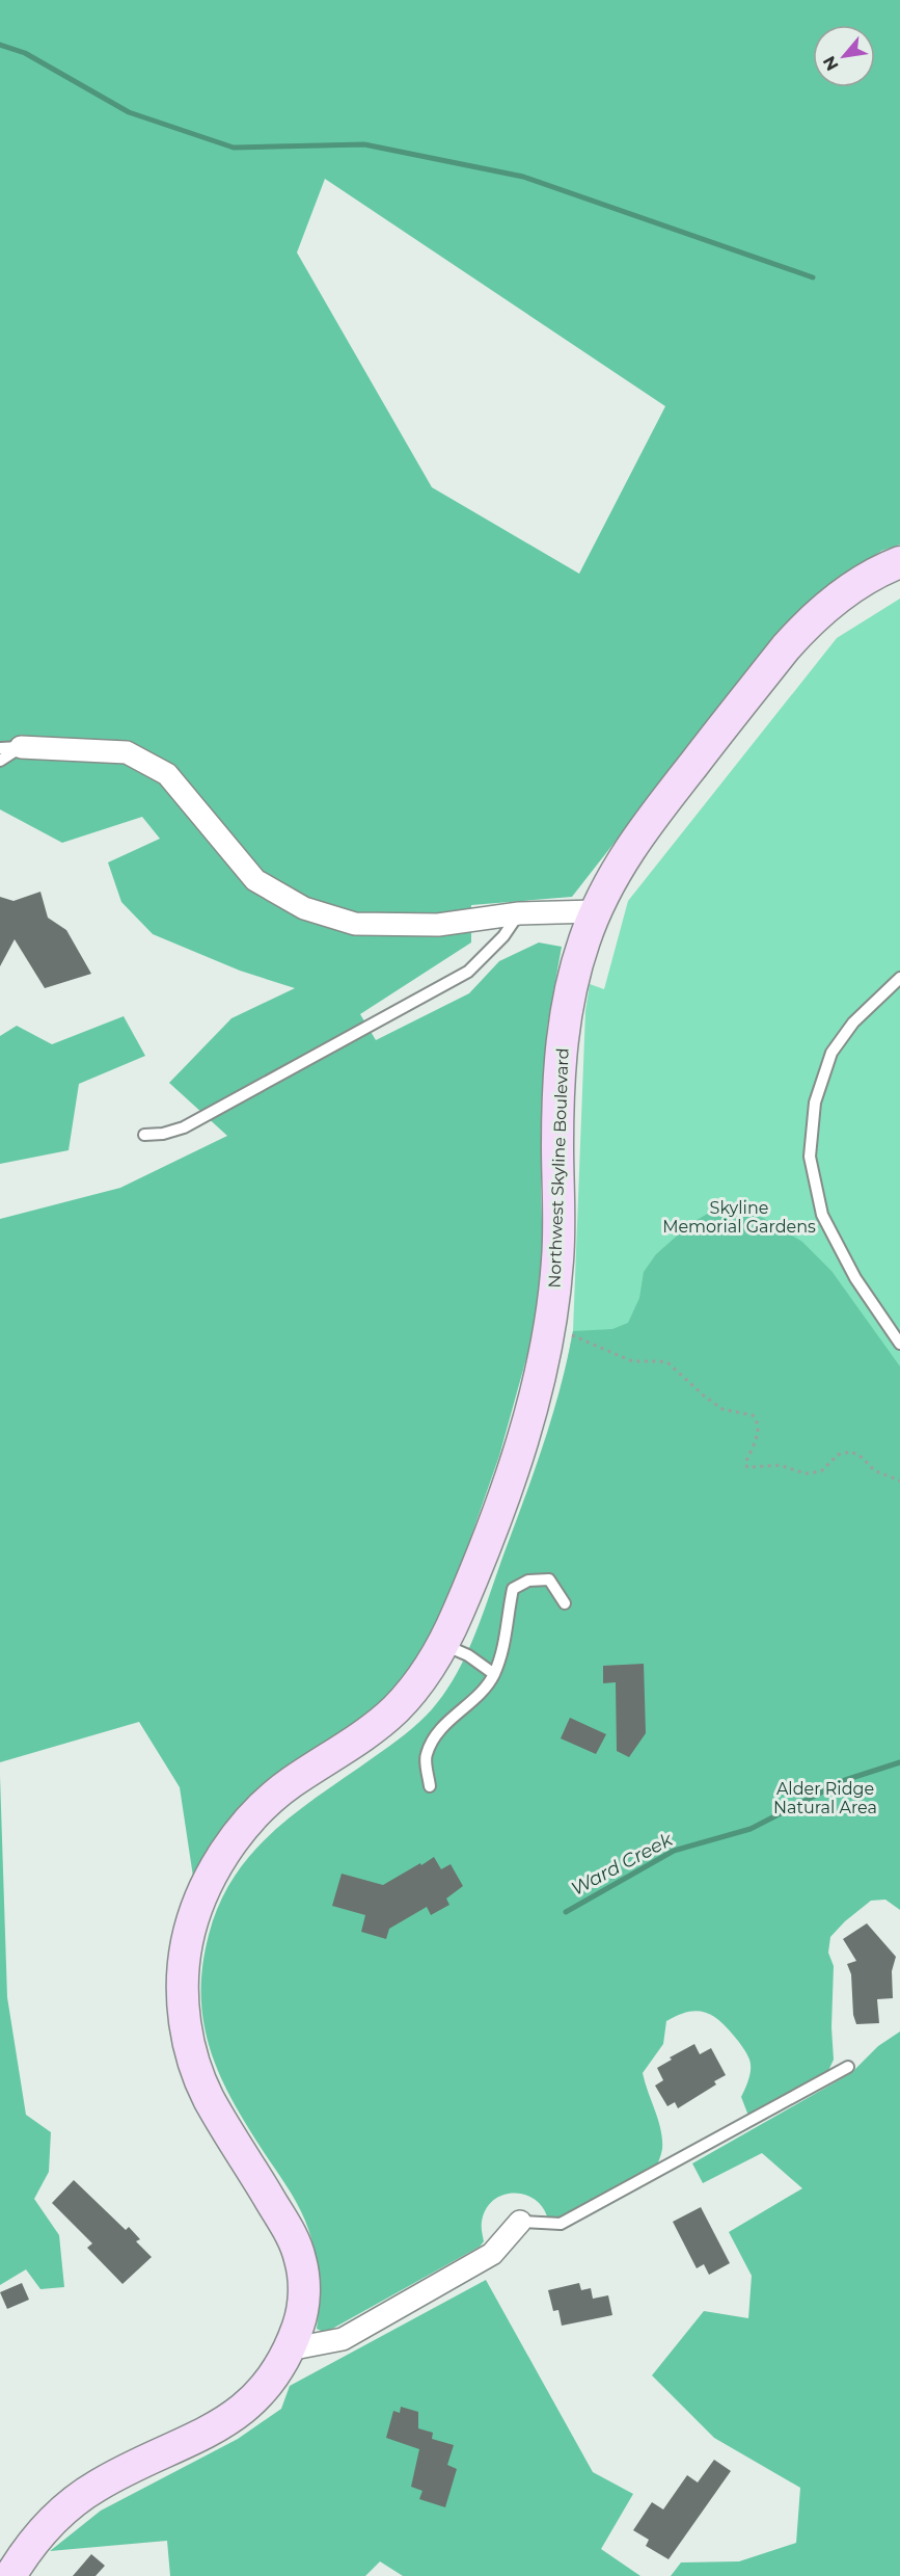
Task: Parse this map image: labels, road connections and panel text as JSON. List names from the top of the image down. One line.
{"streets":{"main road":["Northwest Skyline Boulevard"]},"water":["Ward Creek"],"parks":["Skyline Memorial Gardens","Alder Ridge Natural Area"],"north":"bottom left"}
